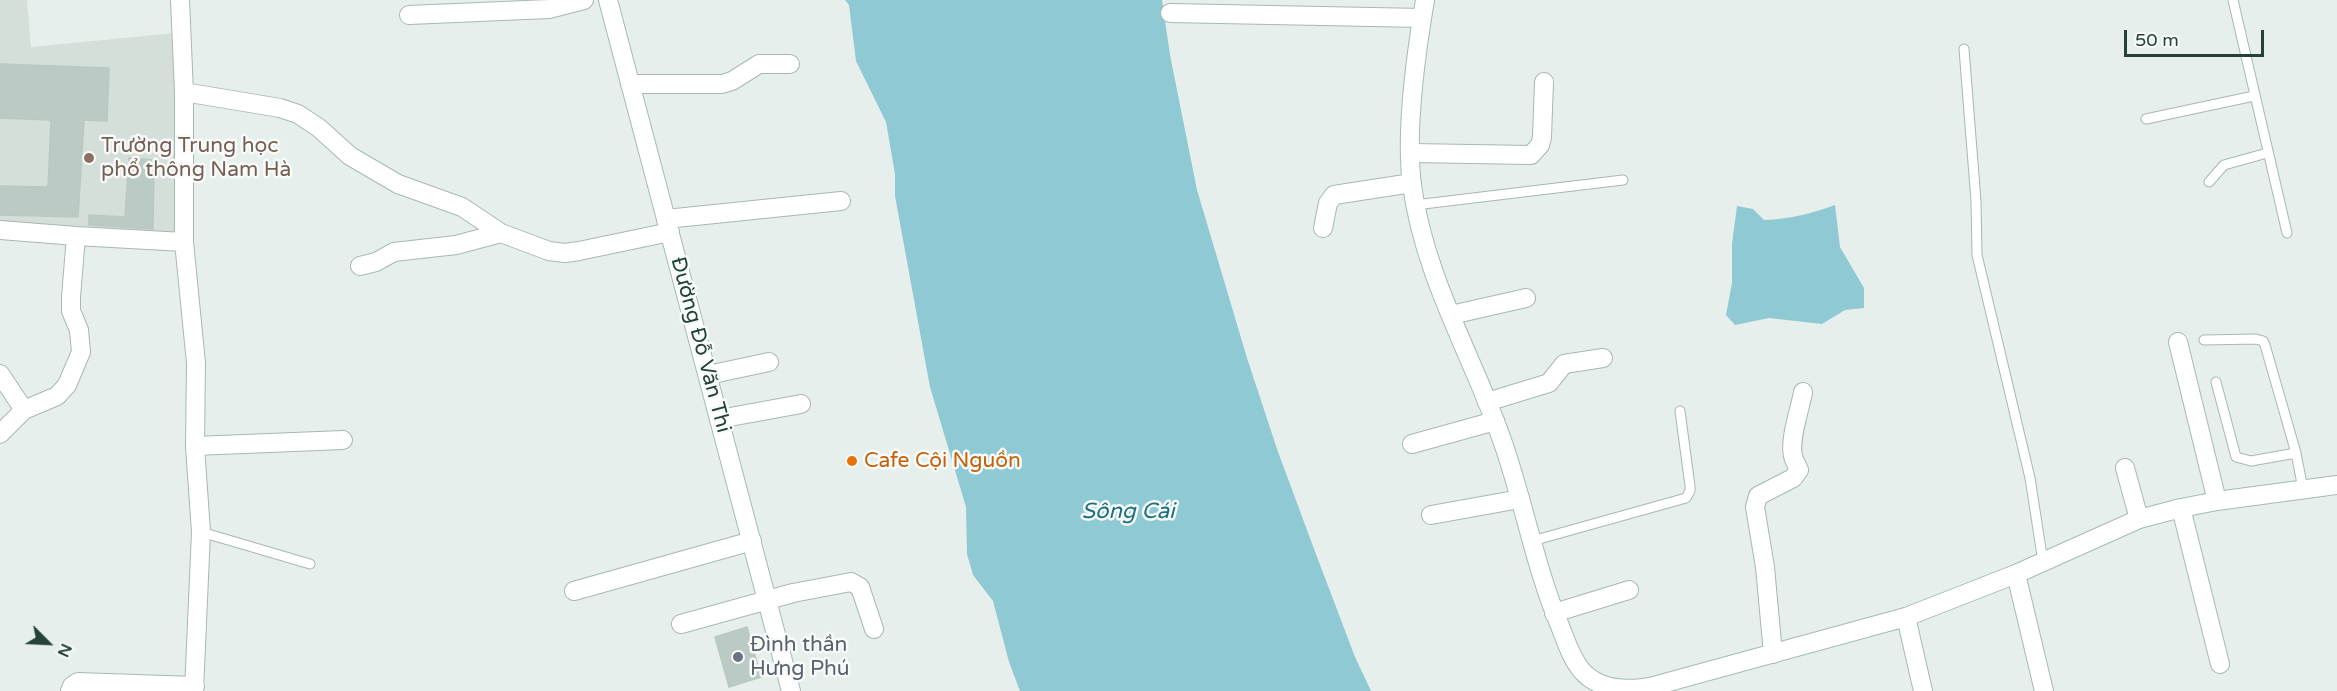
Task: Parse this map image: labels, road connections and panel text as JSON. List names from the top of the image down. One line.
{"streets":{"street":["Đường Đỗ Văn Thi"]},"water":["Sông Cái"],"places":["Trường Trung học phổ thông Nam Hà","Cafe Cội Nguồn","Đình thần Hưng Phú"],"scale_bar":"50 m","north":"bottom right"}
